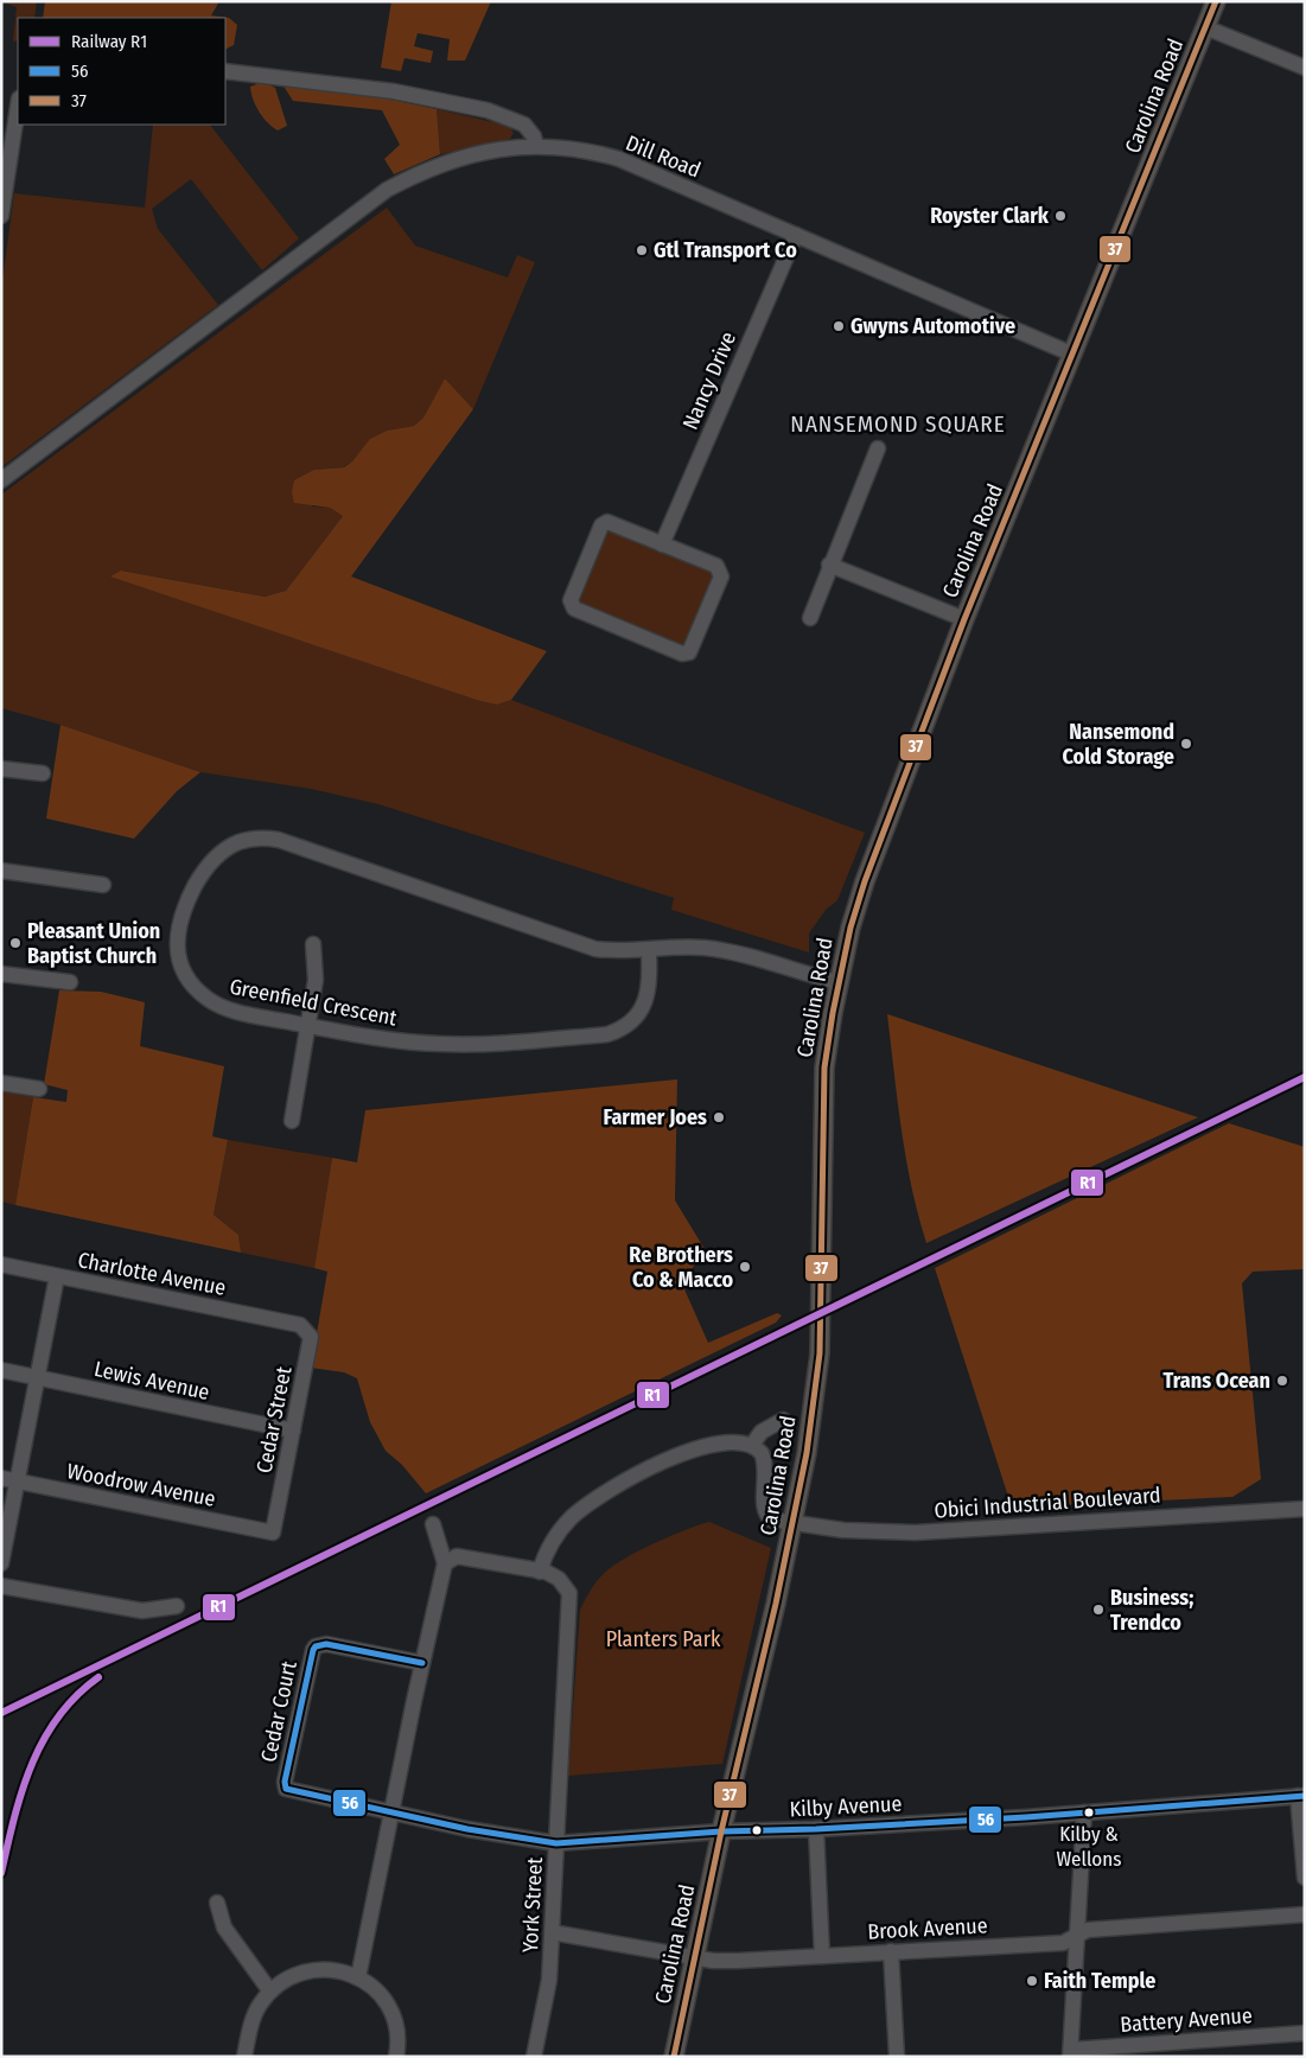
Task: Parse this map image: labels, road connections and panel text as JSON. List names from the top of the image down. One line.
{"streets":{"main road":["Carolina Road"],"street":["Dill Road","Nancy Drive","Greenfield Crescent","Charlotte Avenue","Lewis Avenue","Cedar Street","Woodrow Avenue","Obici Industrial Boulevard","Cedar Court","Kilby Avenue","York Street","Brook Avenue","Battery Avenue"]},"crossings":[["Carolina Road","Dill Road"],["Carolina Road","Greenfield Crescent"],["Carolina Road","Obici Industrial Boulevard"],["Carolina Road","Kilby Avenue"],["Carolina Road","Brook Avenue"],["Dill Road","Nancy Drive"],["Charlotte Avenue","Cedar Street"],["Lewis Avenue","Cedar Street"],["Cedar Street","Woodrow Avenue"],["Cedar Court","Kilby Avenue"],["Kilby Avenue","York Street"],["York Street","Brook Avenue"]],"districts":["NANSEMOND SQUARE"],"parks":["Planters Park"],"places":["Royster Clark","Gtl Transport Co","Gwyns Automotive","Nansemond Cold Storage","Pleasant Union Baptist Church","Farmer Joes","Re Brothers Co & Macco","Trans Ocean","Business; Trendco","Kilby & Wellons","Faith Temple"],"lines":["transit line 37","rail line R1","transit line 56"],"legend":["Railway R1","56","37"]}
